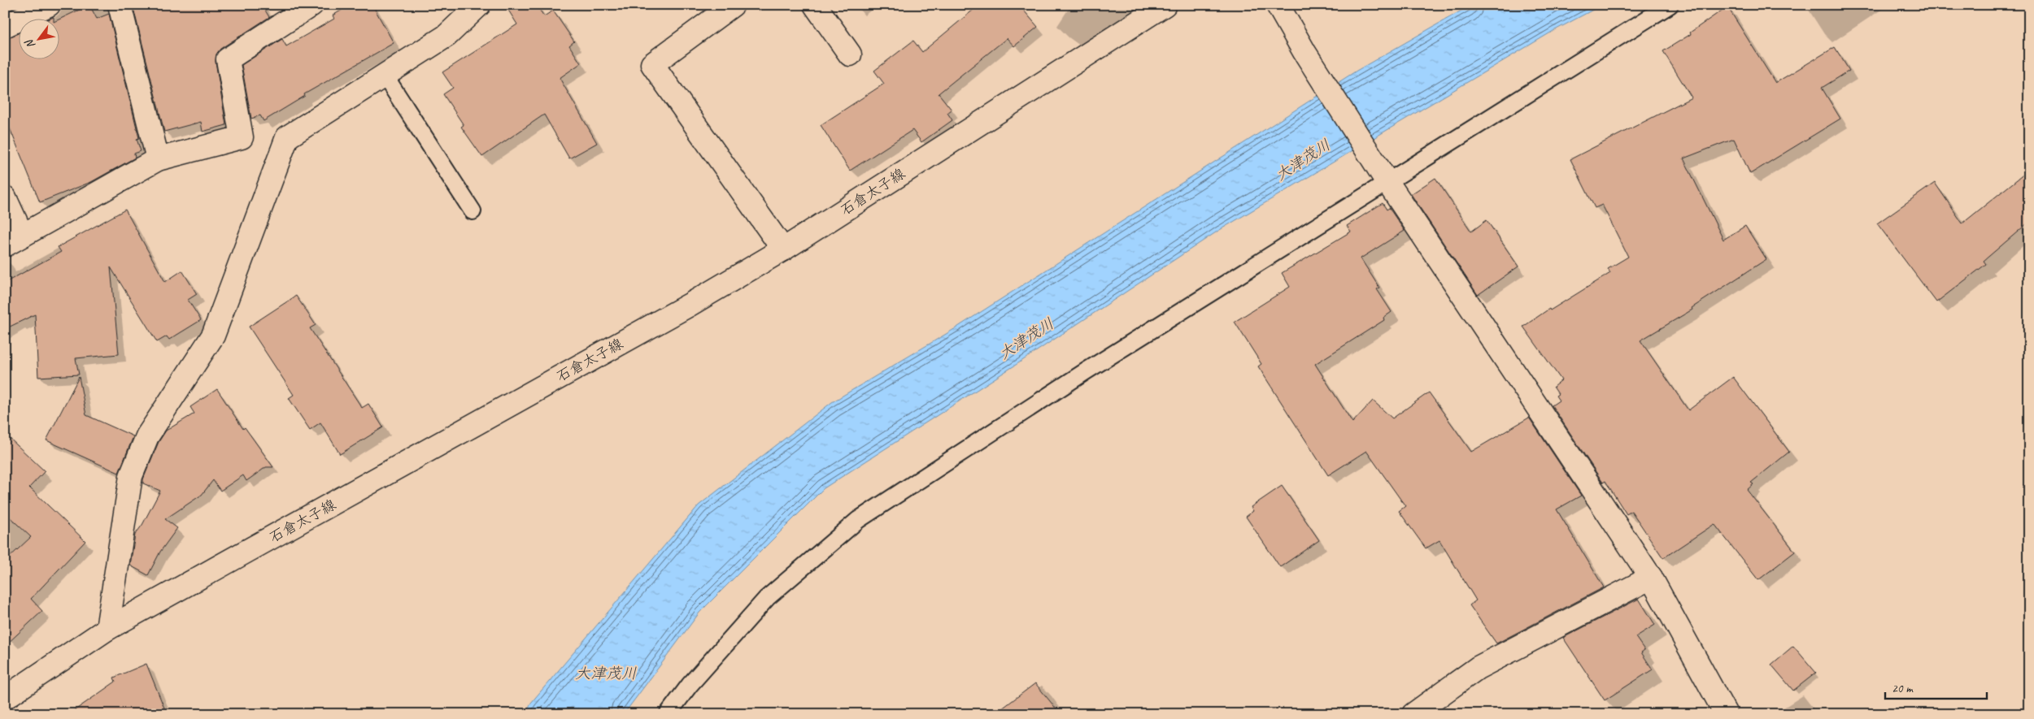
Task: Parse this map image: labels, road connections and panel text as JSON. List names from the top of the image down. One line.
{"streets":{"street":["石倉太子線"]},"water":["大津茂川"],"scale_bar":"20 m","north":"bottom left"}
